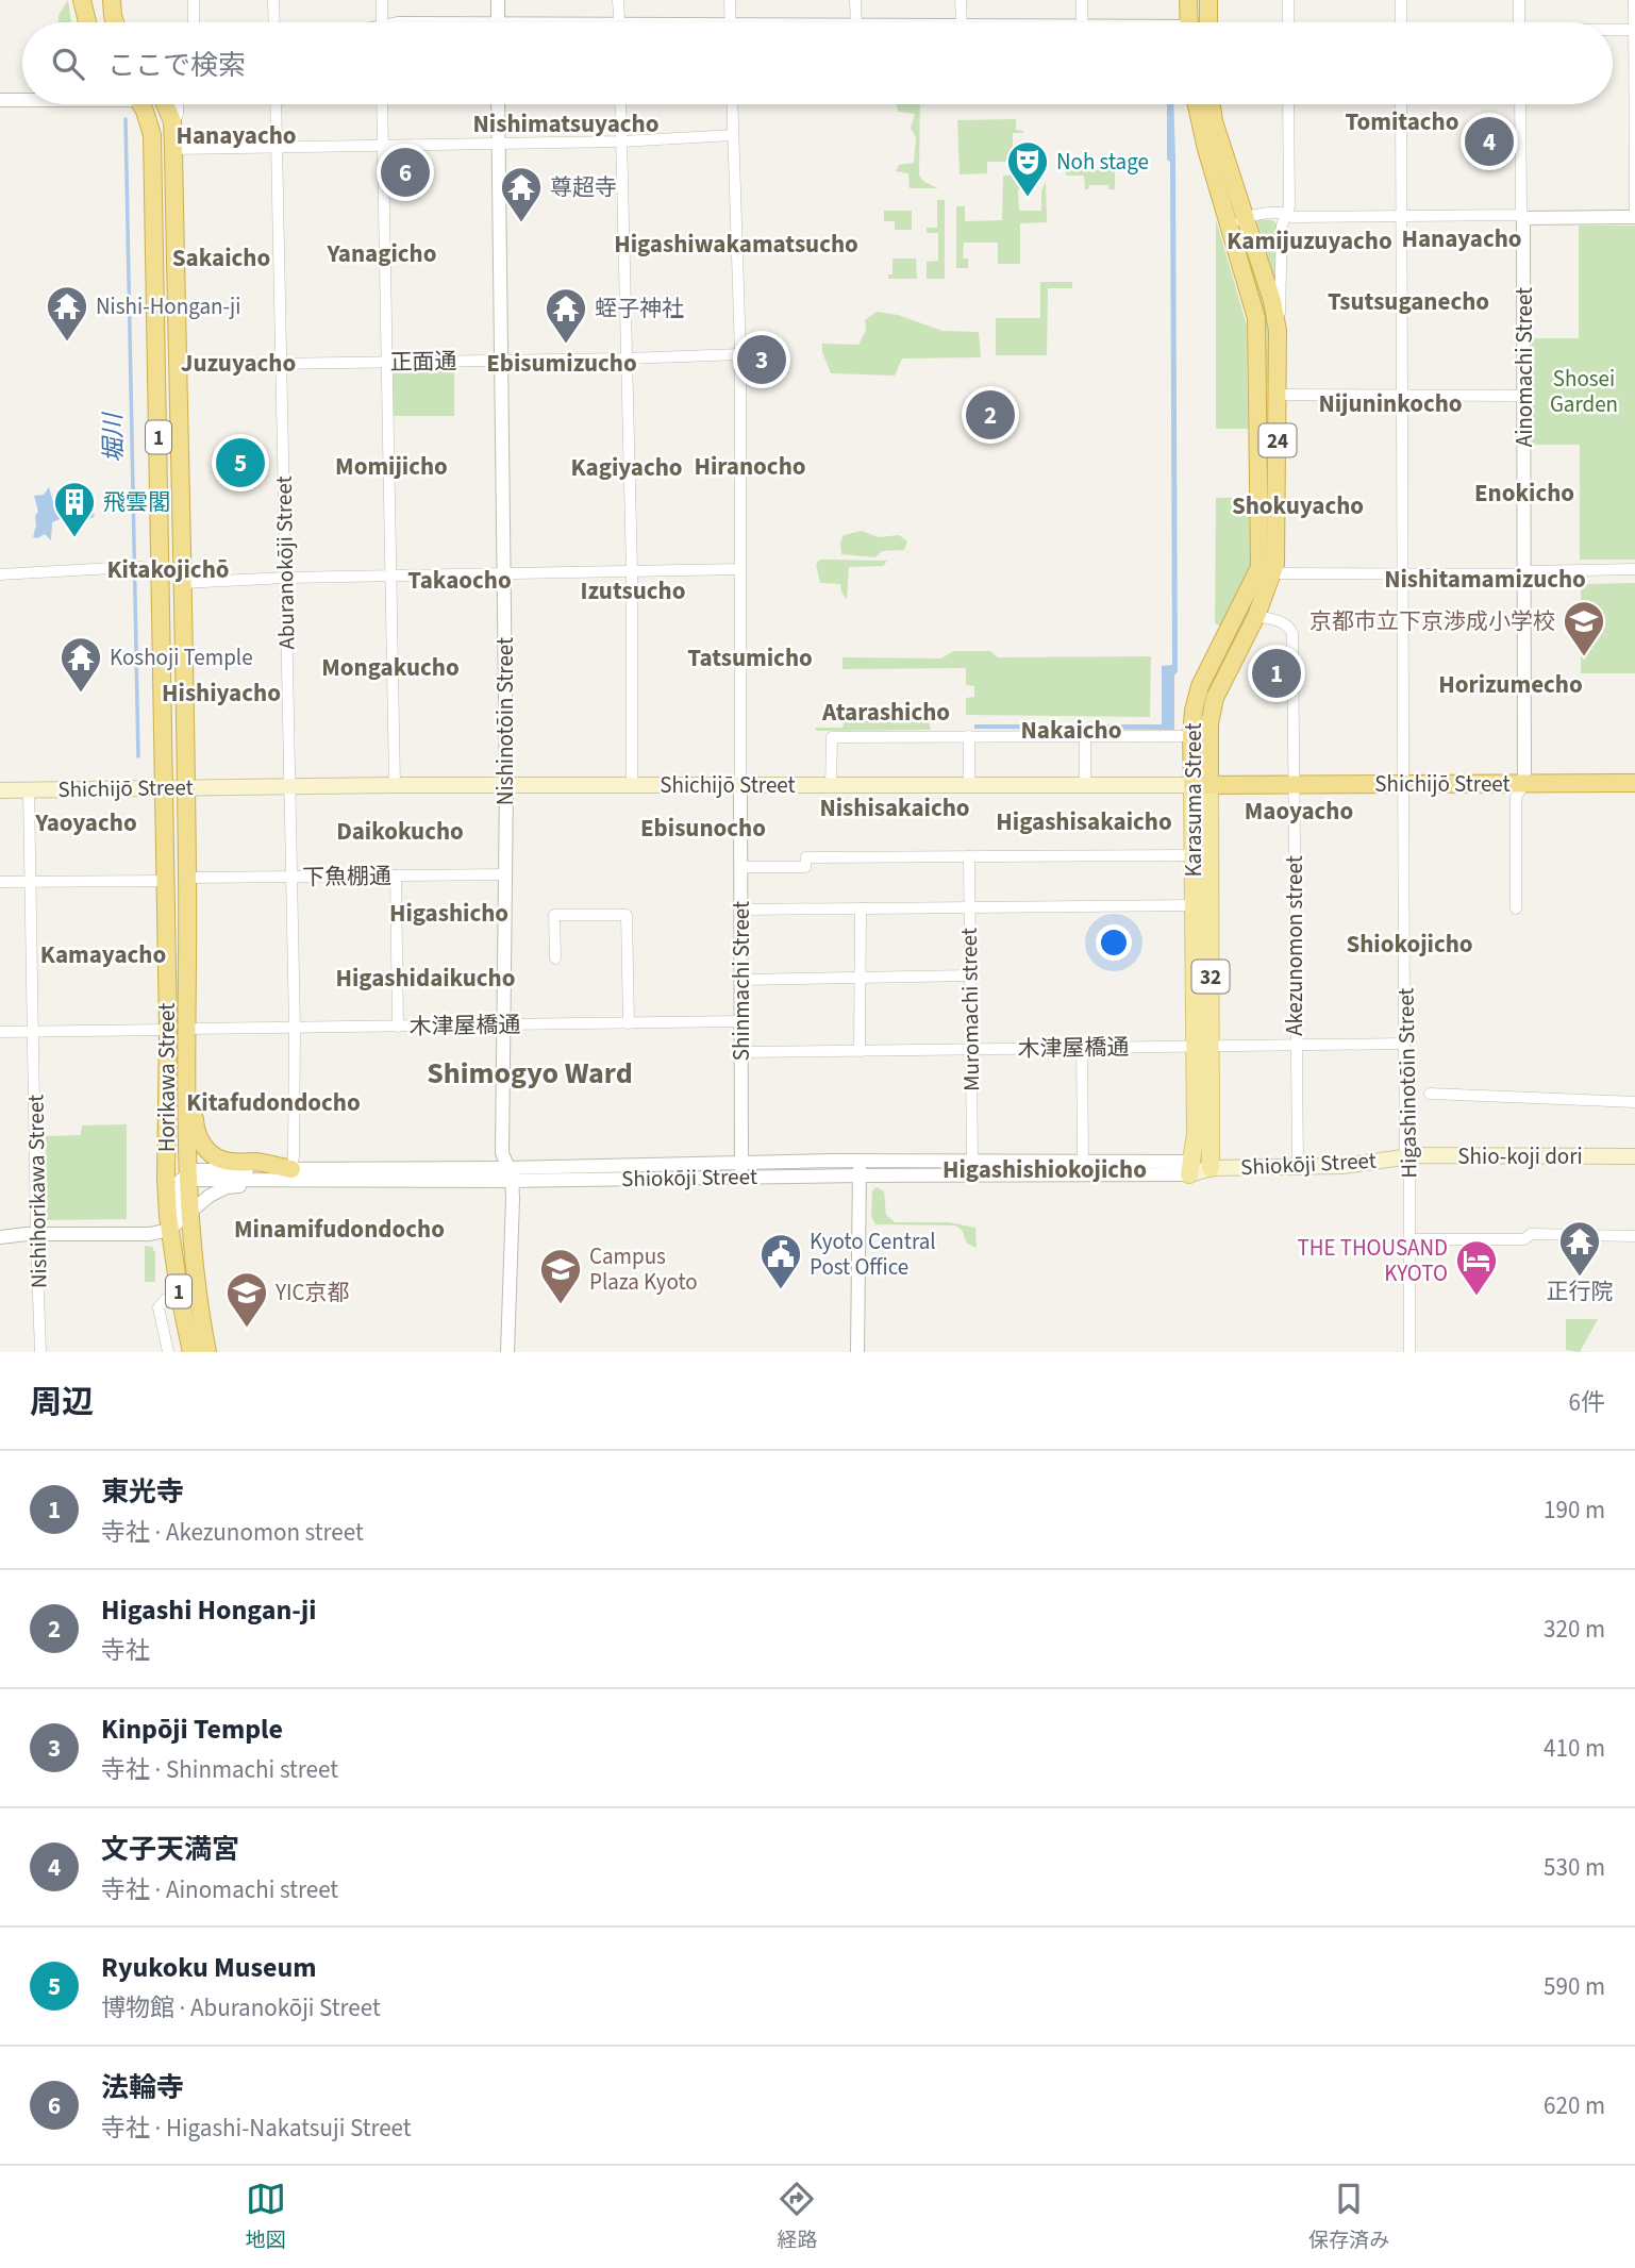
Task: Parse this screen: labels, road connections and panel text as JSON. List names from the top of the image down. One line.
{"streets":{"highway":["1","24","Shichijō Street","Karasuma Street","Horikawa Street"],"main road":["32","Shio-koji dori","Shiokōji Street"],"street":["正面通","Ainomachi Street","Aburanokōji Street","Nishinotōin Street","下魚棚通","Akezunomon street","Shinmachi Street","Muromachi street","木津屋橋通","Higashinotōin Street","Nishihorikawa Street"]},"crossings":[["正面通","Aburanokōji Street"],["正面通","Nishinotōin Street"],["正面通","Horikawa Street"],["Ainomachi Street","Shichijō Street"],["1","Aburanokōji Street"],["1","木津屋橋通"],["1","Horikawa Street"],["1","Shiokōji Street"],["Aburanokōji Street","Shichijō Street"],["Aburanokōji Street","下魚棚通"],["Aburanokōji Street","木津屋橋通"],["Aburanokōji Street","Shiokōji Street"],["Nishinotōin Street","Shichijō Street"],["Nishinotōin Street","下魚棚通"],["Nishinotōin Street","木津屋橋通"],["Nishinotōin Street","Shiokōji Street"],["Shichijō Street","Karasuma Street"],["Shichijō Street","Akezunomon street"],["Shichijō Street","Shinmachi Street"],["Shichijō Street","Horikawa Street"],["Shichijō Street","Higashinotōin Street"],["Shichijō Street","Nishihorikawa Street"],["Karasuma Street","Akezunomon street"],["Karasuma Street","木津屋橋通"],["Karasuma Street","Shiokōji Street"],["下魚棚通","Horikawa Street"],["Akezunomon street","木津屋橋通"],["Akezunomon street","Shiokōji Street"],["Shinmachi Street","木津屋橋通"],["Shinmachi Street","Shiokōji Street"],["Muromachi street","木津屋橋通"],["Muromachi street","Shiokōji Street"],["木津屋橋通","Horikawa Street"],["木津屋橋通","Higashinotōin Street"],["Horikawa Street","Shiokōji Street"],["Higashinotōin Street","Shio-koji dori"],["Higashinotōin Street","Shiokōji Street"],["Shio-koji dori","Shiokōji Street"]],"districts":["Tomitacho","Nishimatsuyacho","Hanayacho","Hanayacho","Kamijuzuyacho","Higashiwakamatsucho","Yanagicho","Sakaicho","Tsutsuganecho","Juzuyacho","Ebisumizucho","Nijuninkocho","Momijicho","Hiranocho","Kagiyacho","Enokicho","Shokuyacho","Kitakojichō","Nishitamamizucho","Takaocho","Izutsucho","Tatsumicho","Mongakucho","Horizumecho","Hishiyacho","Atarashicho","Nakaicho","Nishisakaicho","Maoyacho","Higashisakaicho","Yaoyacho","Ebisunocho","Daikokucho","Higashicho","Shiokojicho","Kamayacho","Higashidaikucho","Shimogyo Ward","Kitafudondocho","Higashishiokojicho","Minamifudondocho"],"water":["堀川"],"parks":["Shosei Garden"],"places":{"theatre":["Noh stage"],"temple":["尊超寺","Nishi-Hongan-ji","蛭子神社","Koshoji Temple","正行院"],"building":["飛雲閣"],"school or university":["京都市立下京渉成小学校","Campus Plaza Kyoto","YIC京都"],"public building":["Kyoto Central Post Office"],"hotel":["THE THOUSAND KYOTO"]},"page":{"search":"ここで検索","pins":["4","6","3","2","5","1"],"heading":["周辺","6件"],"list":[{"mark":"1","name":"東光寺","note":"寺社 · Akezunomon street","value":"190 m"},{"mark":"2","name":"Higashi Hongan-ji","note":"寺社","value":"320 m"},{"mark":"3","name":"Kinpōji Temple","note":"寺社 · Shinmachi street","value":"410 m"},{"mark":"4","name":"文子天満宮","note":"寺社 · Ainomachi street","value":"530 m"},{"mark":"5","name":"Ryukoku Museum","note":"博物館 · Aburanokōji Street","value":"590 m"},{"mark":"6","name":"法輪寺","note":"寺社 · Higashi-Nakatsuji Street","value":"620 m"}],"nav":["地図","経路","保存済み"]}}
